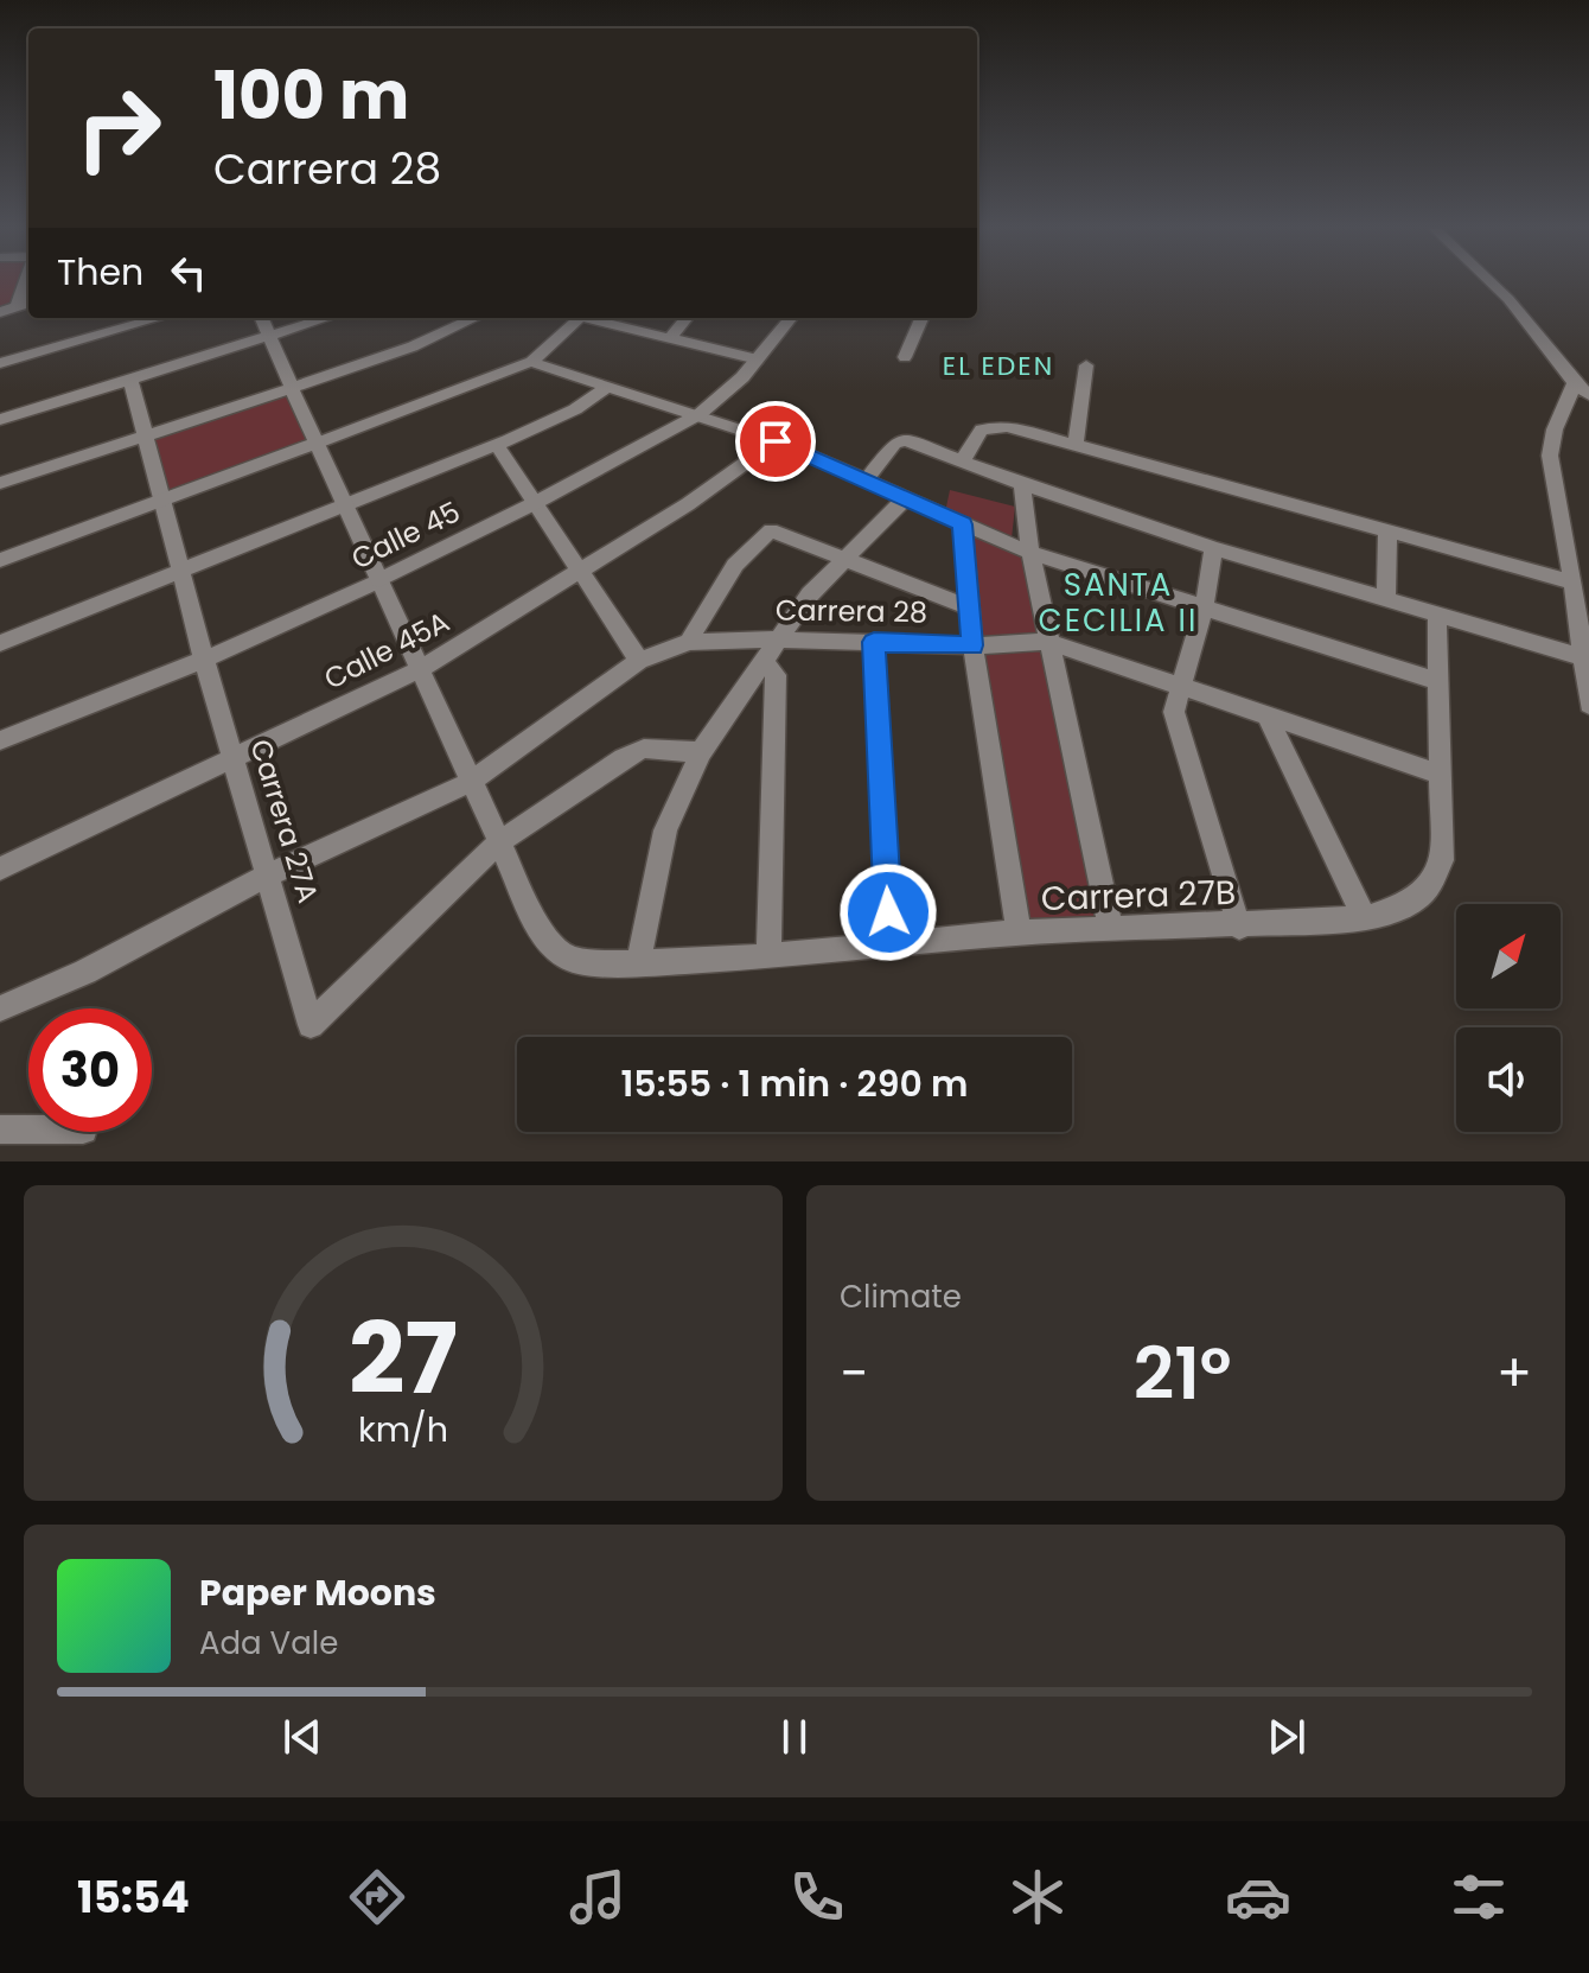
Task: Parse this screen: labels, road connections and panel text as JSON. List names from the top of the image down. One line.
{"streets":{"street":["Calle 45","Carrera 28","Calle 45A","Carrera 27A","Carrera 27B"]},"crossings":[["Calle 45","Carrera 27A"],["Carrera 28","Carrera 27A"],["Carrera 28","Carrera 27B"],["Calle 45A","Carrera 27A"],["Carrera 27A","Carrera 27B"]],"districts":["EL EDEN","SANTA CECILIA II"],"north":"top right","page":{"turn":["100 m","Carrera 28"],"then":"Then","limit":"30","trip":"15:55 · 1 min · 290 m","tile":"Climate","heat":["−","21°","+"],"song":["Paper Moons","Ada Vale"],"tabs":"15:54","gauge":["27","km/h"]}}
